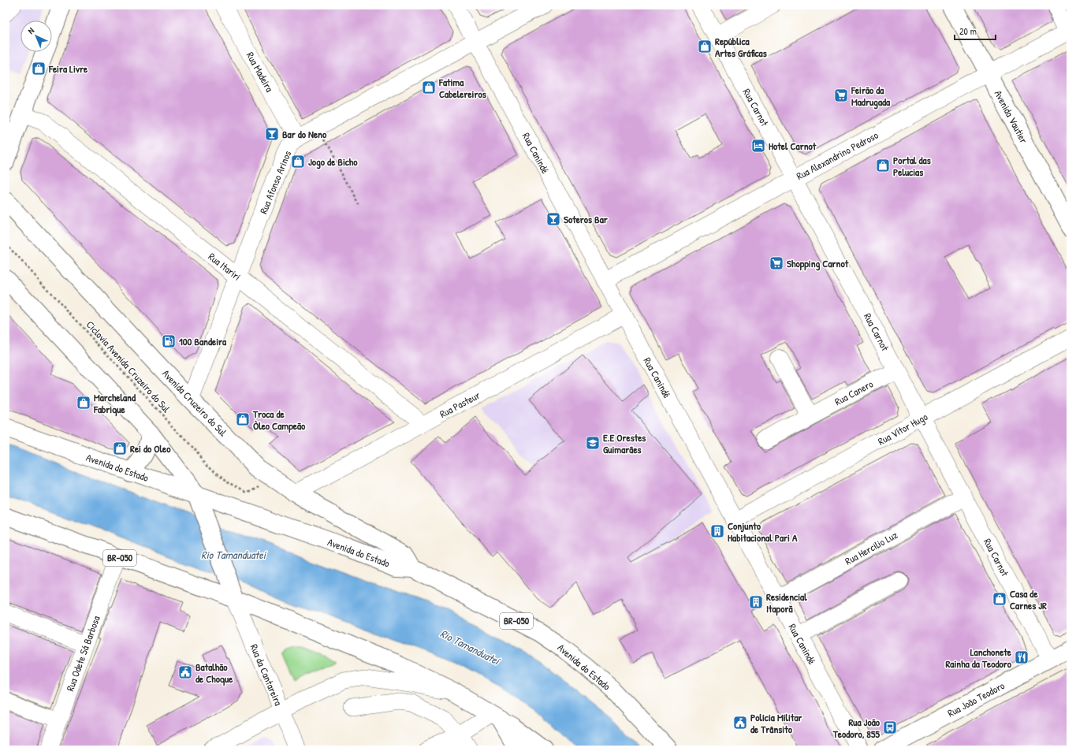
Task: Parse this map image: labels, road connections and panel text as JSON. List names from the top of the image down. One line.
{"streets":{"main road":["Avenida Vautier","Avenida Cruzeiro do Sul","Avenida do Estado","BR-050","Rua João Teodoro"],"street":["Rua Madeira","Rua Carnot","Rua Canindé","Rua Alexandrino Pedroso","Rua Afonso Arinos","Rua Itariri","Rua Canero","Rua Pasteur","Rua Vítor Hugo","Rua Hercilio Luz","Rua Odete Sá Barbosa","Rua da Cantareira"],"path":["Ciclovia Avenida Cruzeiro do Sul"]},"crossings":[["Rua Madeira","Rua Afonso Arinos"],["Rua Carnot","Rua Alexandrino Pedroso"],["Rua Carnot","Rua Canero"],["Rua Carnot","Rua Vítor Hugo"],["Rua Carnot","Rua Hercilio Luz"],["Rua Carnot","Rua João Teodoro"],["Avenida Vautier","Rua Alexandrino Pedroso"],["Rua Canindé","Rua Alexandrino Pedroso"],["Rua Canindé","Rua Afonso Arinos"],["Rua Canindé","Rua Pasteur"],["Rua Canindé","Rua Vítor Hugo"],["Rua Canindé","Rua Hercilio Luz"],["Rua Afonso Arinos","Rua Itariri"],["Rua Afonso Arinos","Avenida Cruzeiro do Sul"],["Rua Itariri","Rua Pasteur"],["Avenida Cruzeiro do Sul","Rua Pasteur"],["Avenida Cruzeiro do Sul","Avenida do Estado"],["BR-050","Rua Odete Sá Barbosa"],["BR-050","Rua da Cantareira"]],"water":["Rio Tamanduateí"],"places":{"shop":["República Artes Gráficas","Feira Livre","Fatima Cabelereiros","Jogo de Bicho","Portal das Pelucias","Marcheland Fabrique","Troca de Òleo Campeão","Rei do Oleo","Casa de Carnes JR"],"supermarket":["Feirão da Madrugada","Shopping Carnot"],"bar":["Bar do Neno","Soteros Bar"],"hotel":["Hotel Carnot"],"fuel station":["100 Bandeira"],"school or university":["E.E Orestes Guimarães"],"building":["Conjunto Habitacional Pari A","Residencial Itaporã"],"restaurant":["Lanchonete Rainha da Teodoro"],"public building":["Batalhão de Choque","Polícia Militar de Trânsito"],"bus stop":["Rua João Teodoro, 855"]},"scale_bar":"20 m","north":"top left"}
